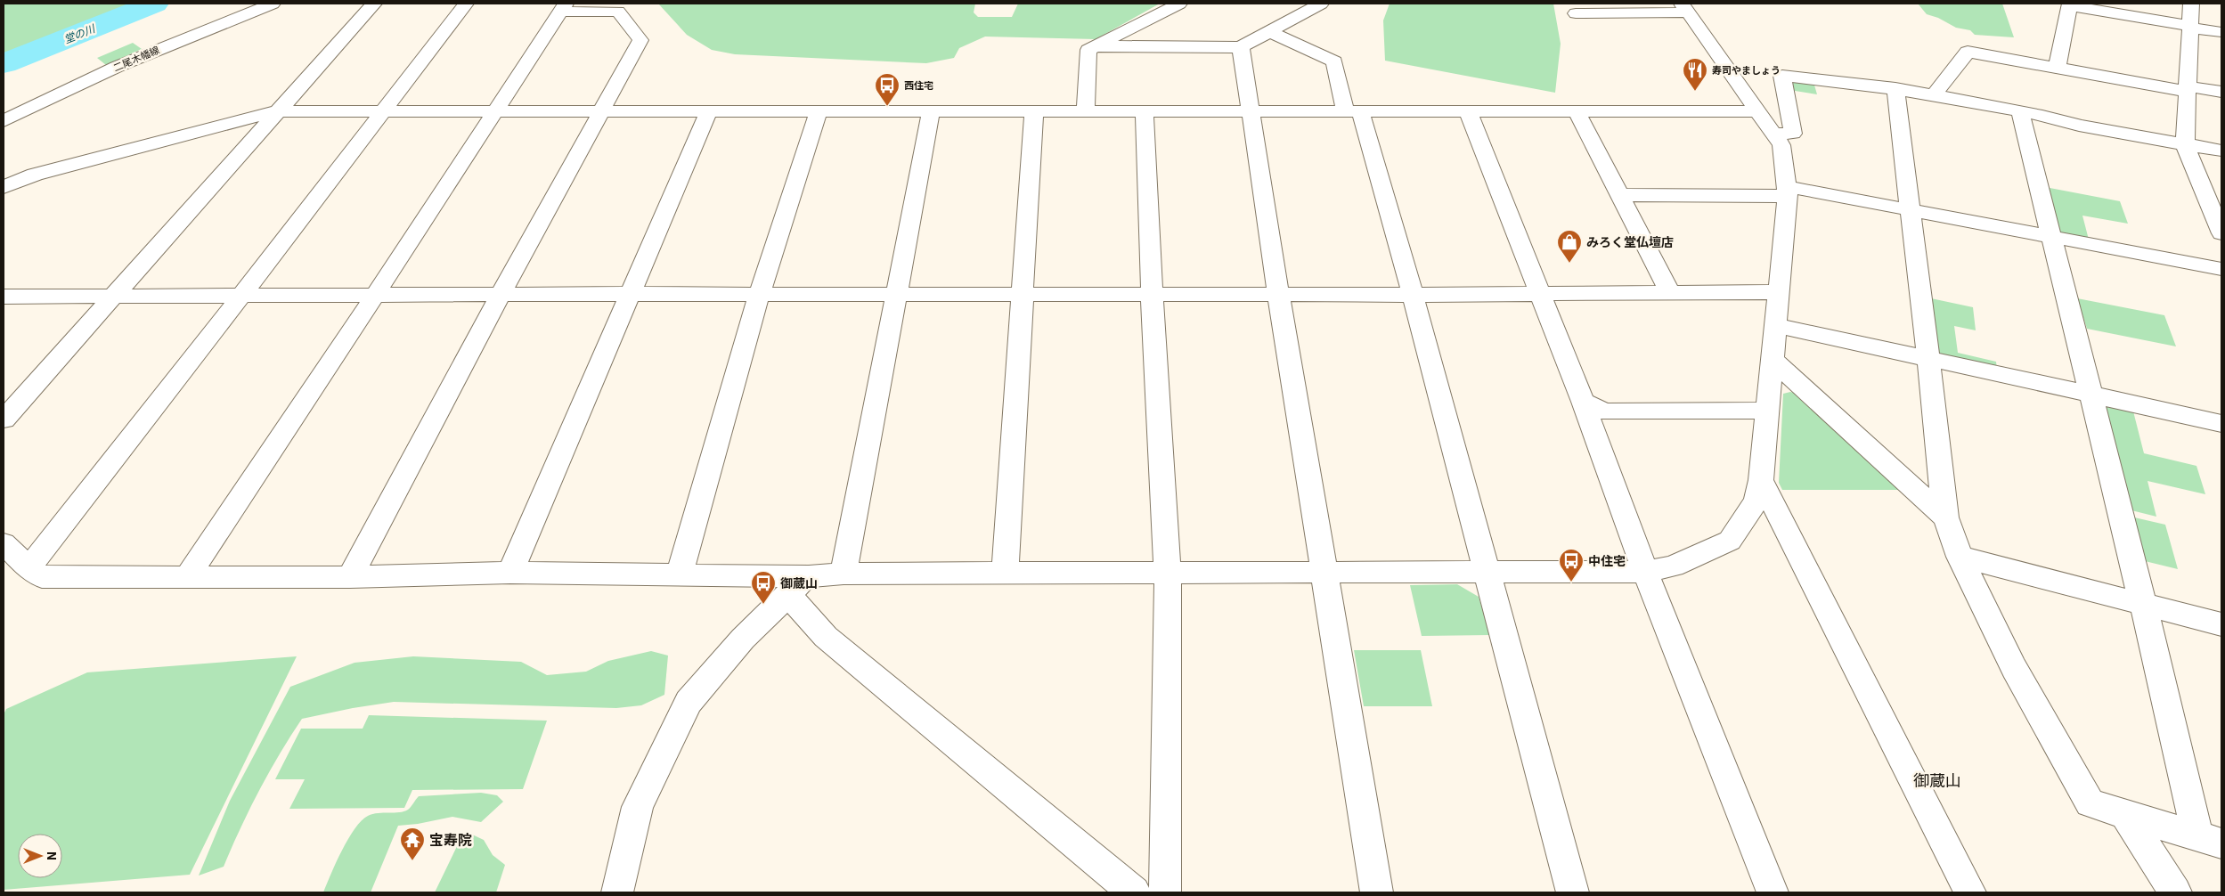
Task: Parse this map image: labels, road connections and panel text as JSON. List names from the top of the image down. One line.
{"streets":{"street":["二尾木幡線"]},"districts":["御蔵山"],"water":["堂の川"],"places":{"restaurant":["寿司やましょう"],"bus stop":["西住宅","中住宅","御蔵山"],"shop":["みろく堂仏壇店"],"temple":["宝寿院"]},"north":"right"}
